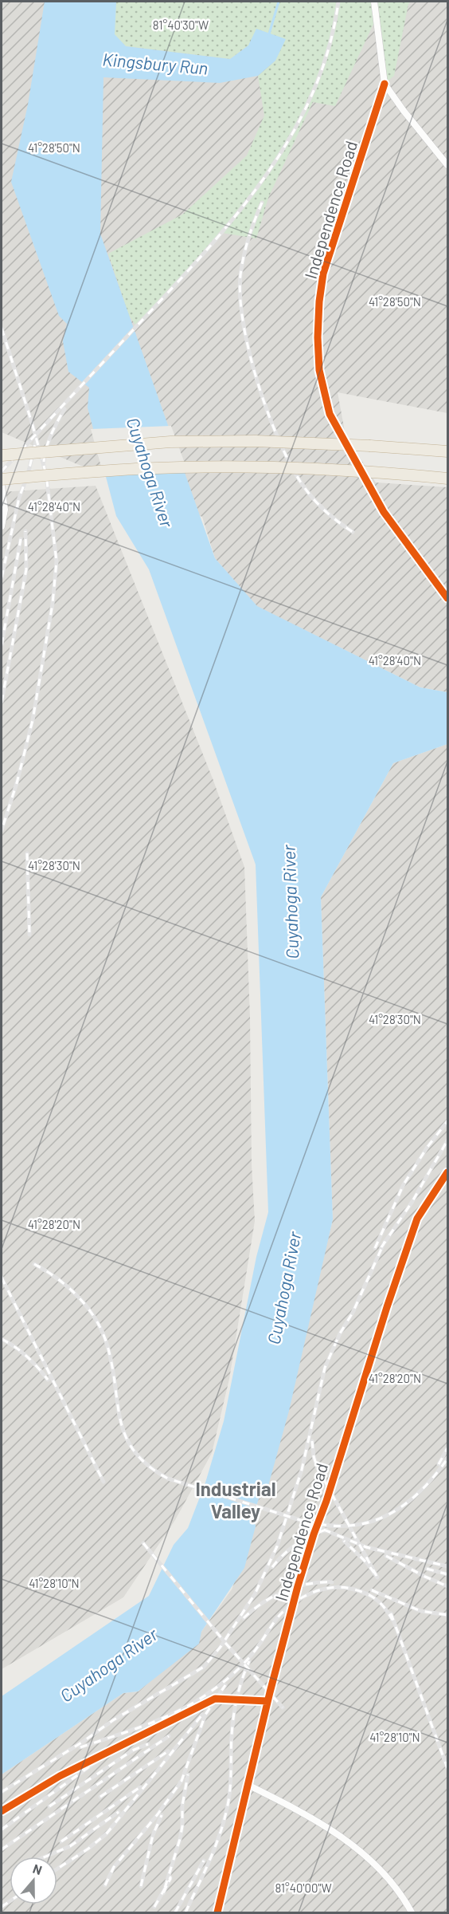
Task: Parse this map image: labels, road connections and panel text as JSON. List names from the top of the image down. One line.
{"streets":{"street":["Independence Road"]},"districts":["Industrial Valley"],"water":["Kingsbury Run","Cuyahoga River"],"north":"top","coordinates":["81°40'30\"W","41°28'50\"N","41°28'40\"N","41°28'30\"N","41°28'20\"N","41°28'10\"N","81°40'00\"W"]}
